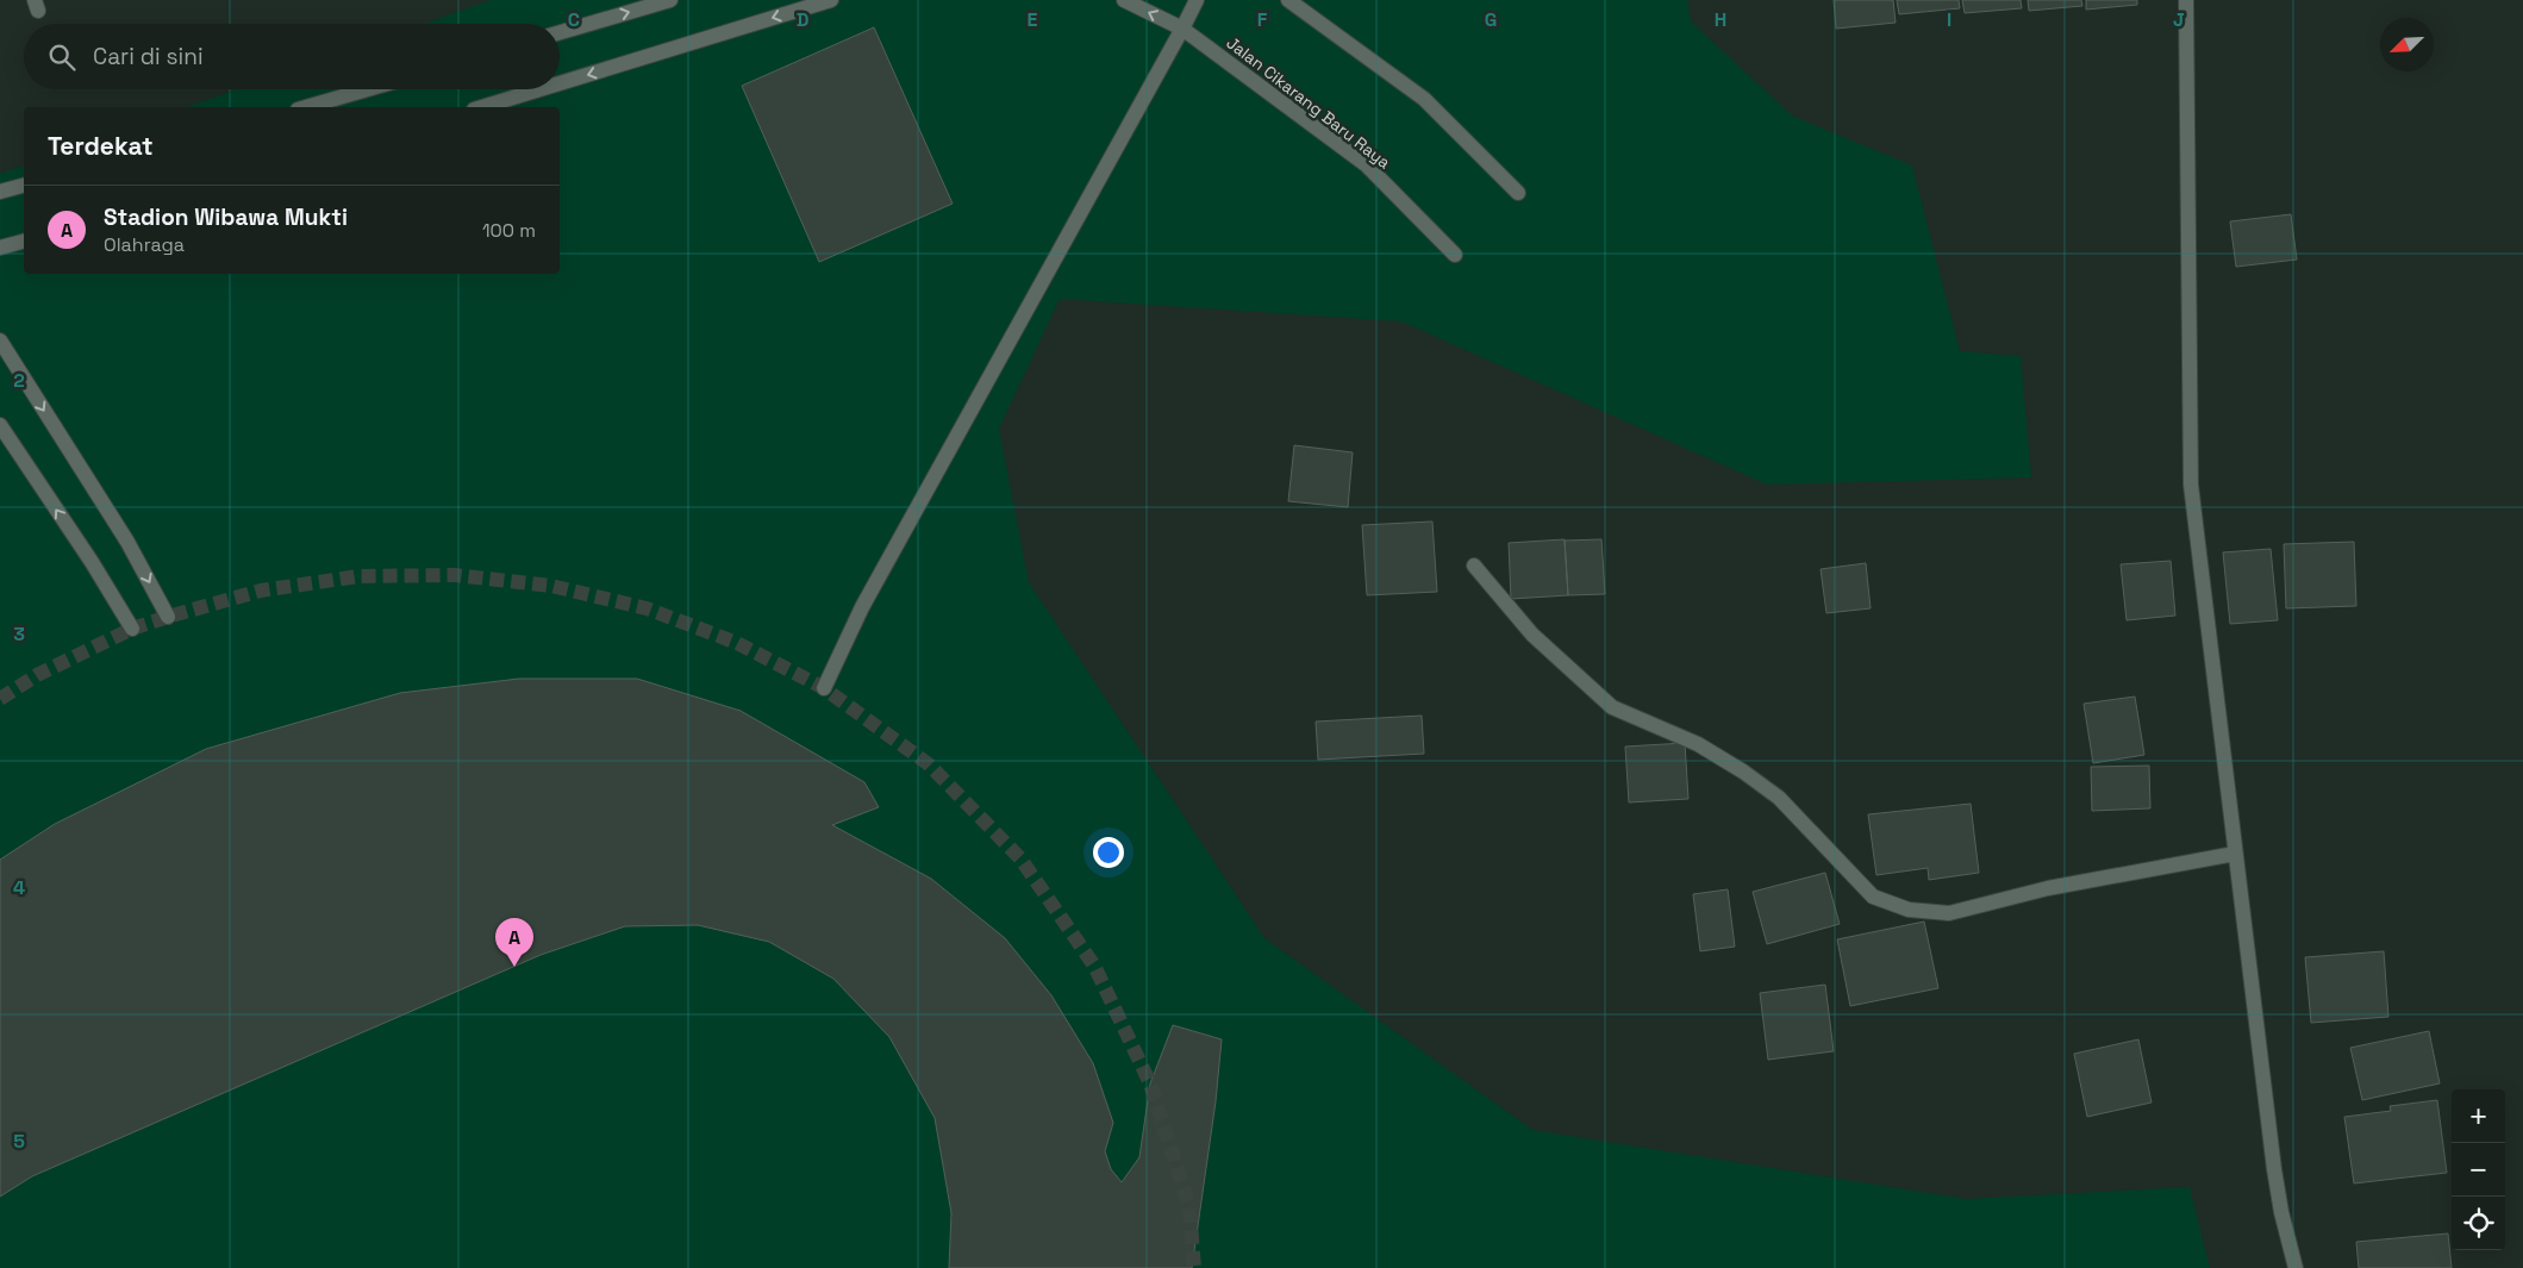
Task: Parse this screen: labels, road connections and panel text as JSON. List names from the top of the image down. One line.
{"streets":{"street":["Jalan Cikarang Baru Raya"]},"north":"bottom left","page":{"search":"Cari di sini","heading":"Terdekat","list":[{"mark":"A","name":"Stadion Wibawa Mukti","note":"Olahraga","value":"100 m"}],"pins":"A","map_buttons":["+","−"]},"grid":{"columns":["C","D","E","F","G","H","I","J"],"rows":["2","3","4","5"]}}
